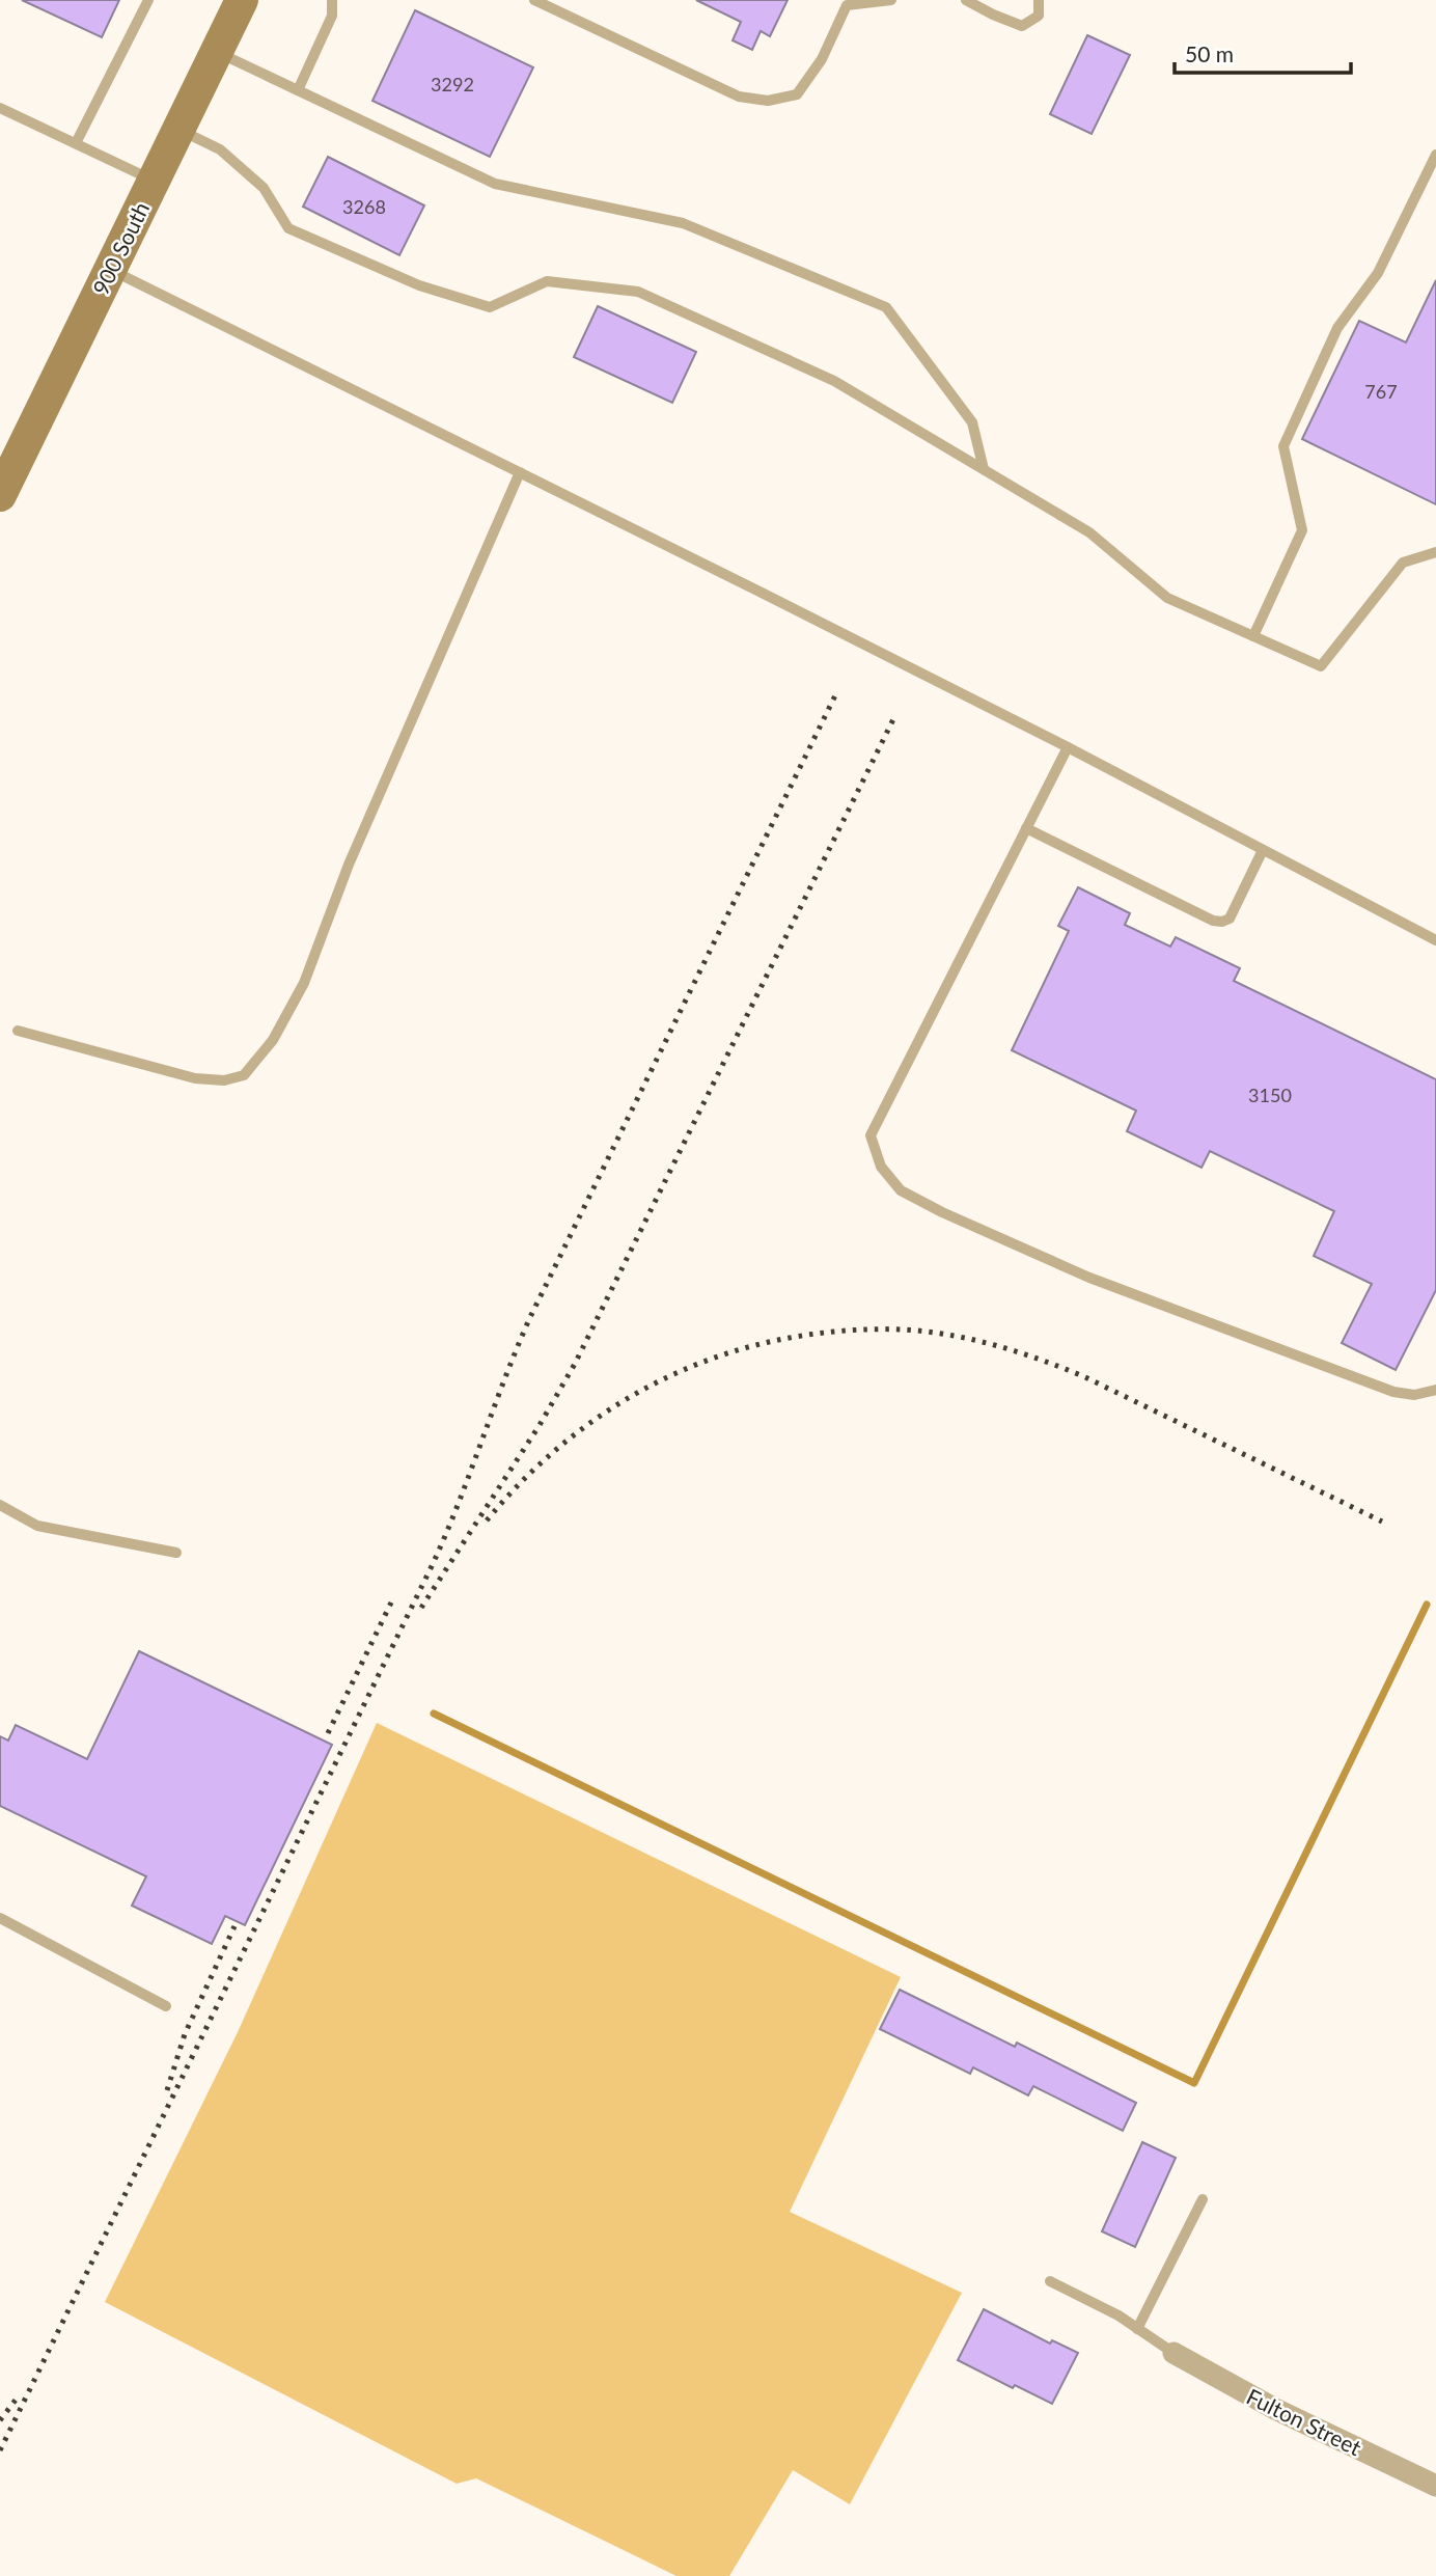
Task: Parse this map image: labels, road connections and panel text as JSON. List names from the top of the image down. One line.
{"streets":{"street":["900 South","Fulton Street"]},"house_numbers":["3292","3268","767","3150"],"scale_bar":"50 m"}
